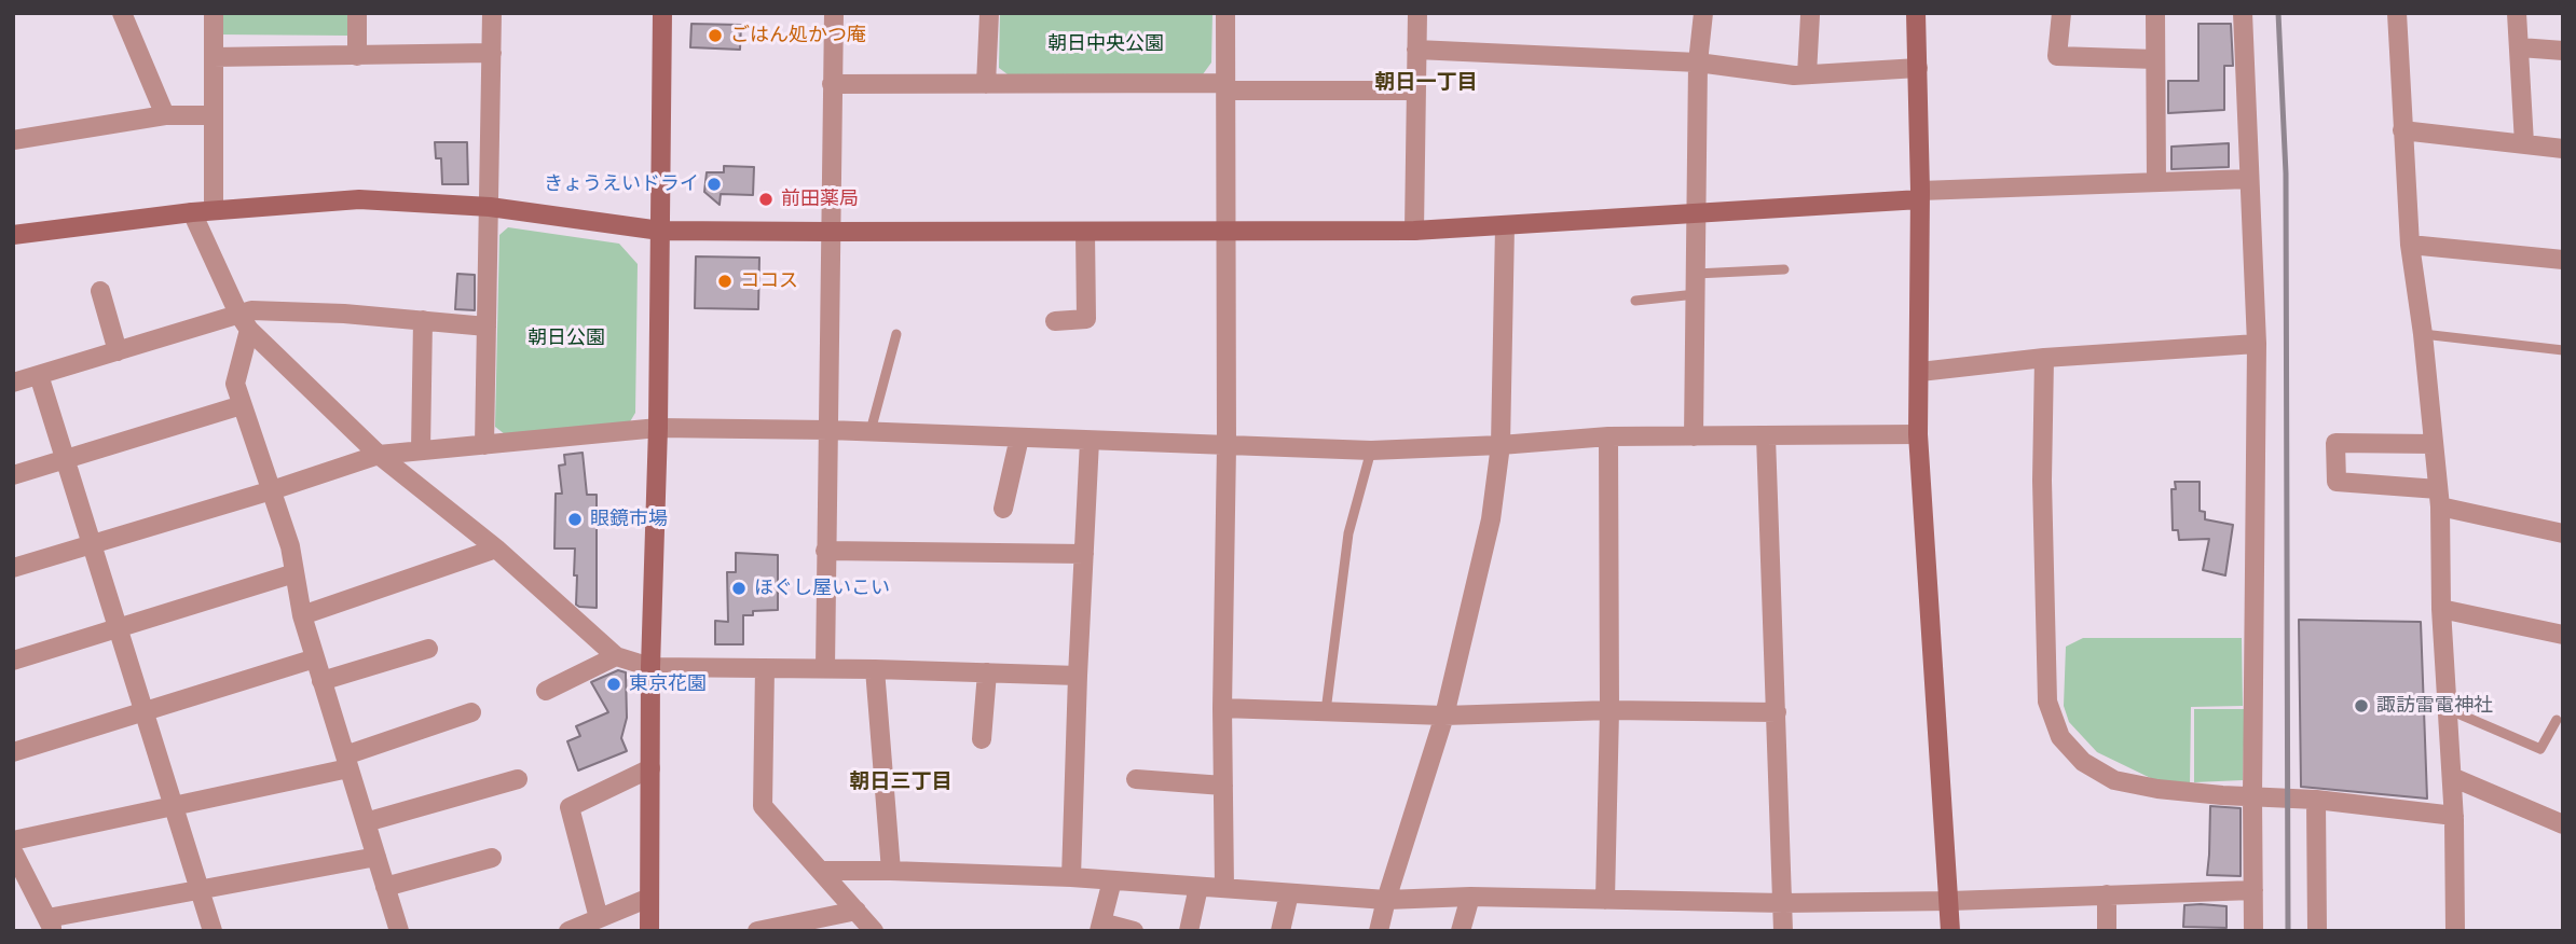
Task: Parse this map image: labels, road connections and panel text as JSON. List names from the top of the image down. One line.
{"districts":["朝日一丁目","朝日三丁目"],"parks":["朝日中央公園","朝日公園"],"places":["ごはん処かつ庵","きょうえいドライ","前田薬局","ココス","眼鏡市場","ほぐし屋いこい","東京花園","諏訪雷電神社"]}
